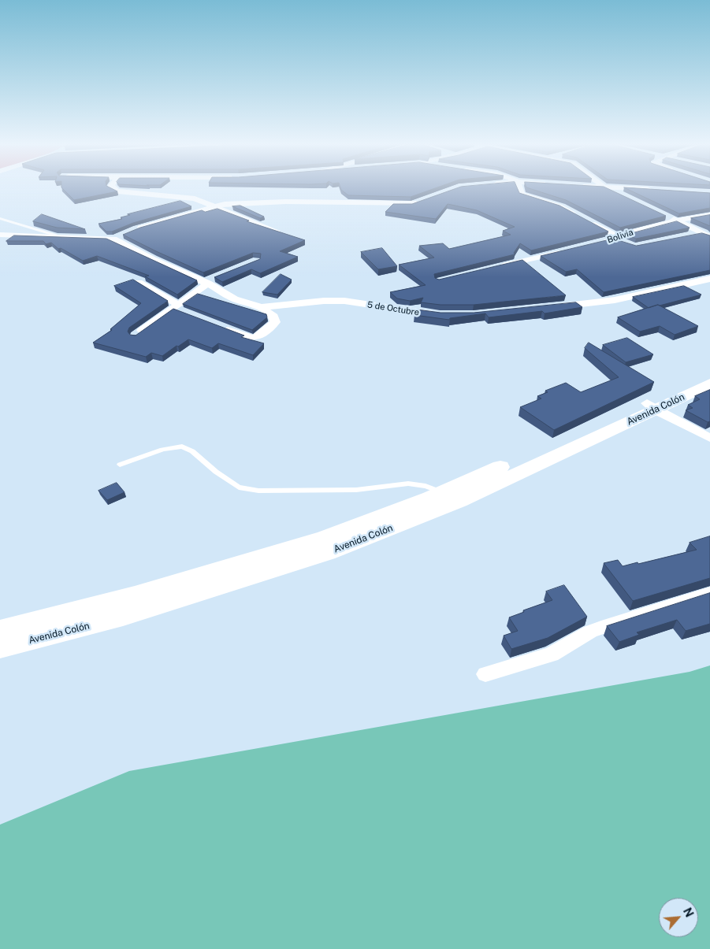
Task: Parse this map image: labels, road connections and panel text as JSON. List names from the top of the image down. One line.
{"streets":{"main road":["Avenida Colón"],"street":["Bolivia","5 de Octubre"]},"north":"top right"}
